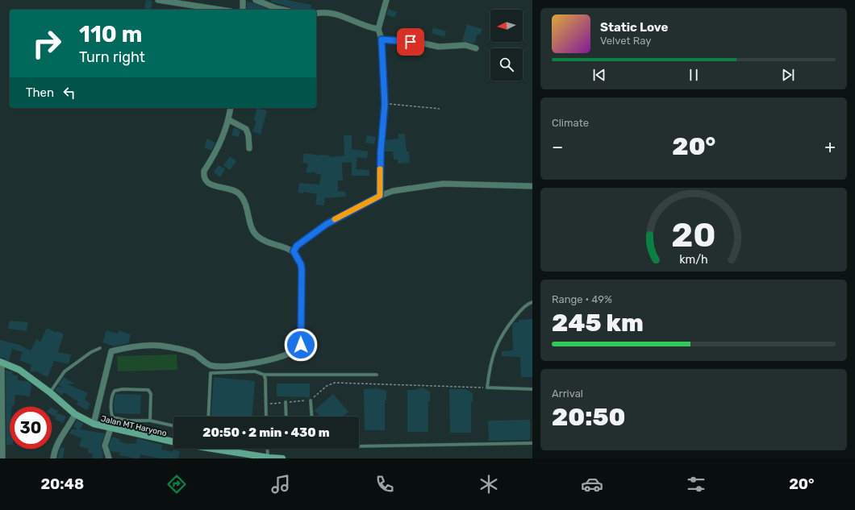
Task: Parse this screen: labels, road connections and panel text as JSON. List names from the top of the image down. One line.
{"streets":{"main road":["Jalan MT Haryono"]},"north":"left","page":{"turn":["110 m","Turn right"],"song":["Static Love","Velvet Ray"],"then":"Then","tile":["Climate",["Range · 49%","245 km"],["Arrival","20:50"]],"heat":["−","20°","+"],"limit":"30","trip":"20:50 · 2 min · 430 m","tabs":["20:48","20°"],"gauge":["20","km/h"]}}
